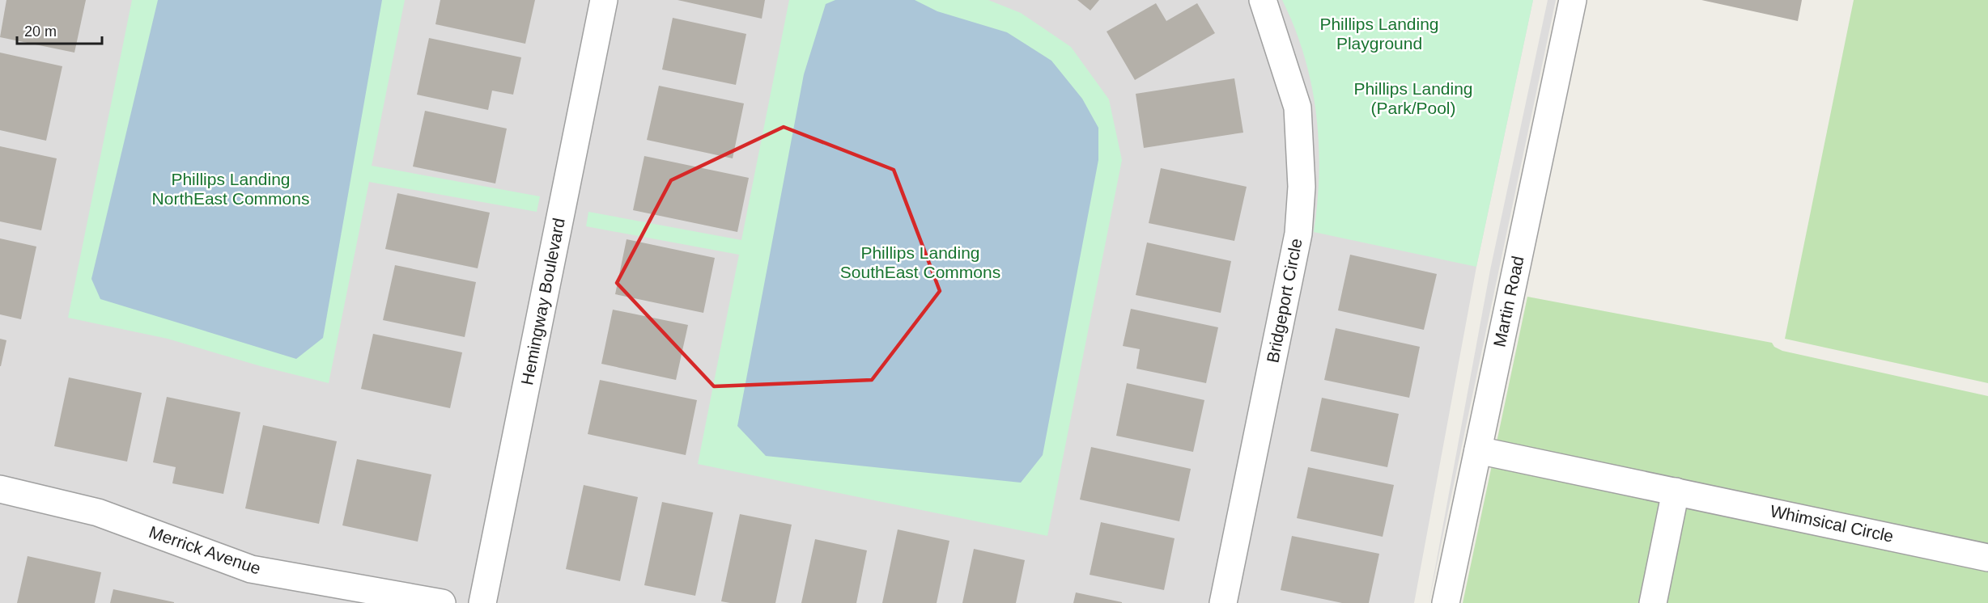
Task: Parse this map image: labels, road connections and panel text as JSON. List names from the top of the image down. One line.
{"streets":{"street":["Bridgeport Circle","Hemingway Boulevard","Martin Road","Whimsical Circle","Merrick Avenue"]},"crossings":[["Martin Road","Whimsical Circle"]],"parks":["Phillips Landing Playground","Phillips Landing (Park/Pool)","Phillips Landing NorthEast Commons","Phillips Landing SouthEast Commons"],"scale_bar":"20 m"}
